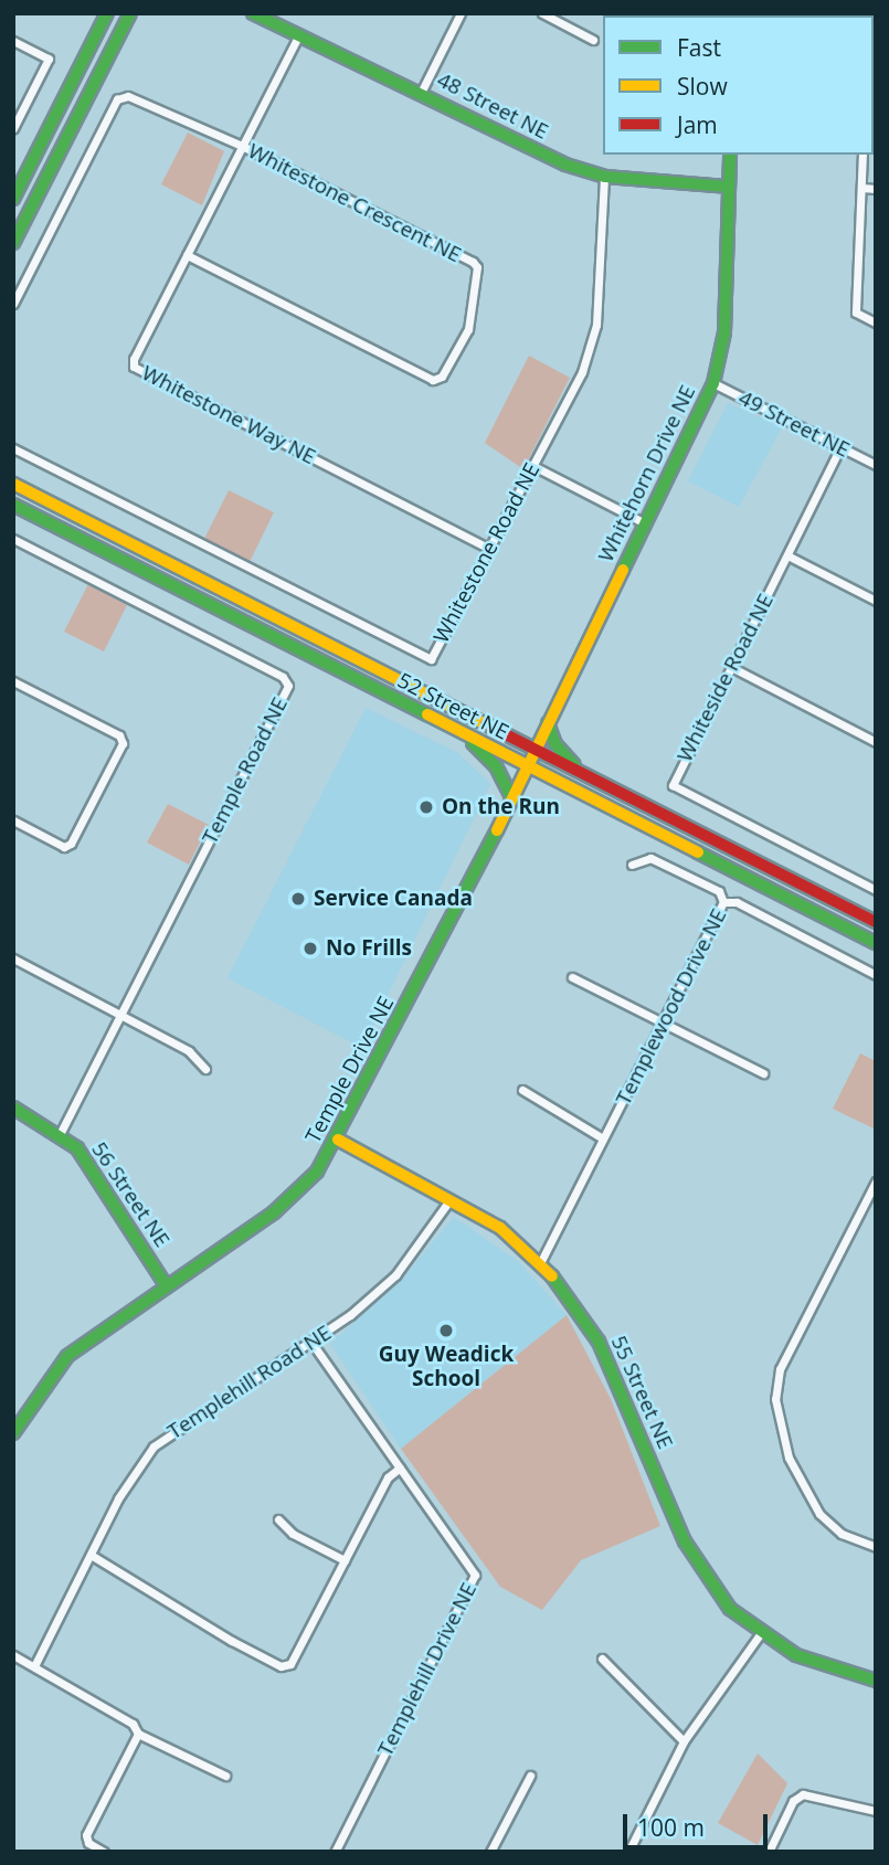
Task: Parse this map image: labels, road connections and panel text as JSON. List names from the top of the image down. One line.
{"streets":{"street":["48 Street NE","Whitestone Crescent NE","Whitestone Way NE","49 Street NE","Whitehorn Drive NE","Whitestone Road NE","Whiteside Road NE","52 Street NE","Temple Road NE","Templewood Drive NE","Temple Drive NE","56 Street NE","Templehill Road NE","55 Street NE","Templehill Drive NE"]},"crossings":[["48 Street NE","Whitestone Way NE"],["48 Street NE","Whitehorn Drive NE"],["48 Street NE","Whitestone Road NE"],["Whitestone Crescent NE","Whitestone Way NE"],["Whitestone Way NE","Whitestone Road NE"],["49 Street NE","Whitehorn Drive NE"],["49 Street NE","Whiteside Road NE"],["Whitehorn Drive NE","52 Street NE"],["Whitehorn Drive NE","Temple Drive NE"],["52 Street NE","Temple Drive NE"],["Temple Road NE","56 Street NE"],["Templewood Drive NE","55 Street NE"],["Temple Drive NE","56 Street NE"],["Temple Drive NE","55 Street NE"],["Templehill Road NE","55 Street NE"],["Templehill Road NE","Templehill Drive NE"]],"places":["On the Run","Service Canada","No Frills","Guy Weadick School"],"legend":["Fast","Slow","Jam"],"scale_bar":"100 m"}
